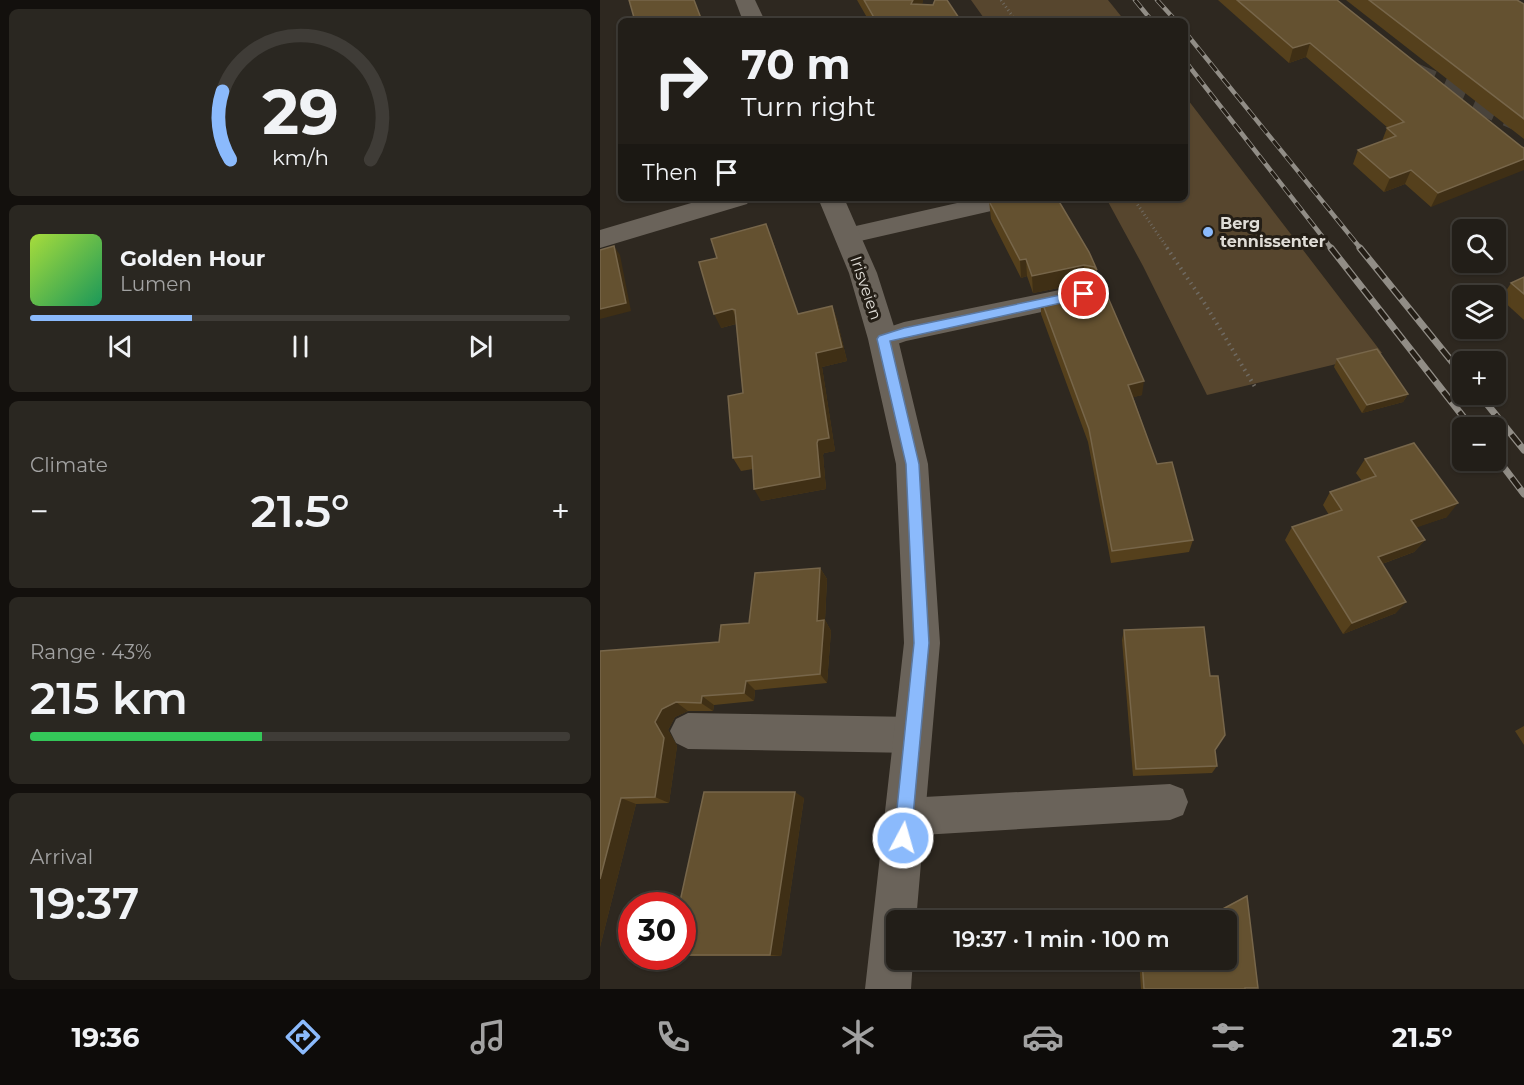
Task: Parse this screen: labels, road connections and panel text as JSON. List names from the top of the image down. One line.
{"streets":{"street":["Irisveien"]},"places":["Berg tennissenter"],"page":{"turn":["70 m","Turn right"],"then":"Then","map_buttons":["+","−"],"song":["Golden Hour","Lumen"],"tile":["Climate",["Range · 43%","215 km"],["Arrival","19:37"]],"heat":["−","21.5°","+"],"limit":"30","trip":"19:37 · 1 min · 100 m","tabs":["19:36","21.5°"],"gauge":["29","km/h"]}}
